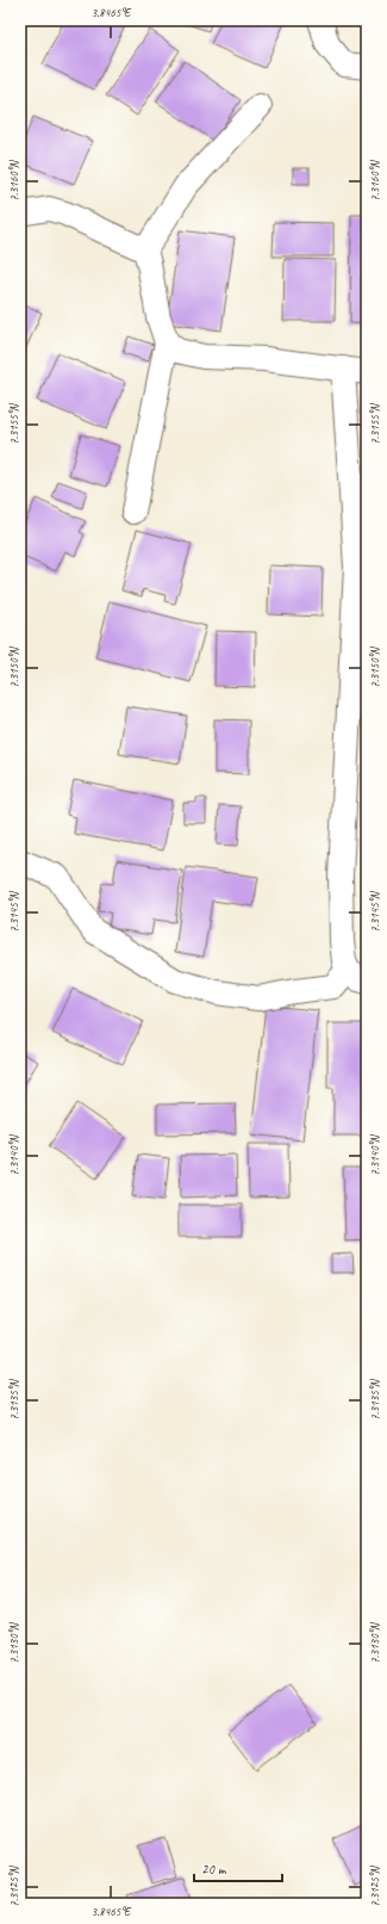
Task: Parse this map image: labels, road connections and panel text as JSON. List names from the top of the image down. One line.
{"scale_bar":"20 m","coordinates":["3.8465°E","7.3160°N","7.3155°N","7.3150°N","7.3145°N","7.3140°N","7.3135°N","7.3130°N","7.3125°N"]}
